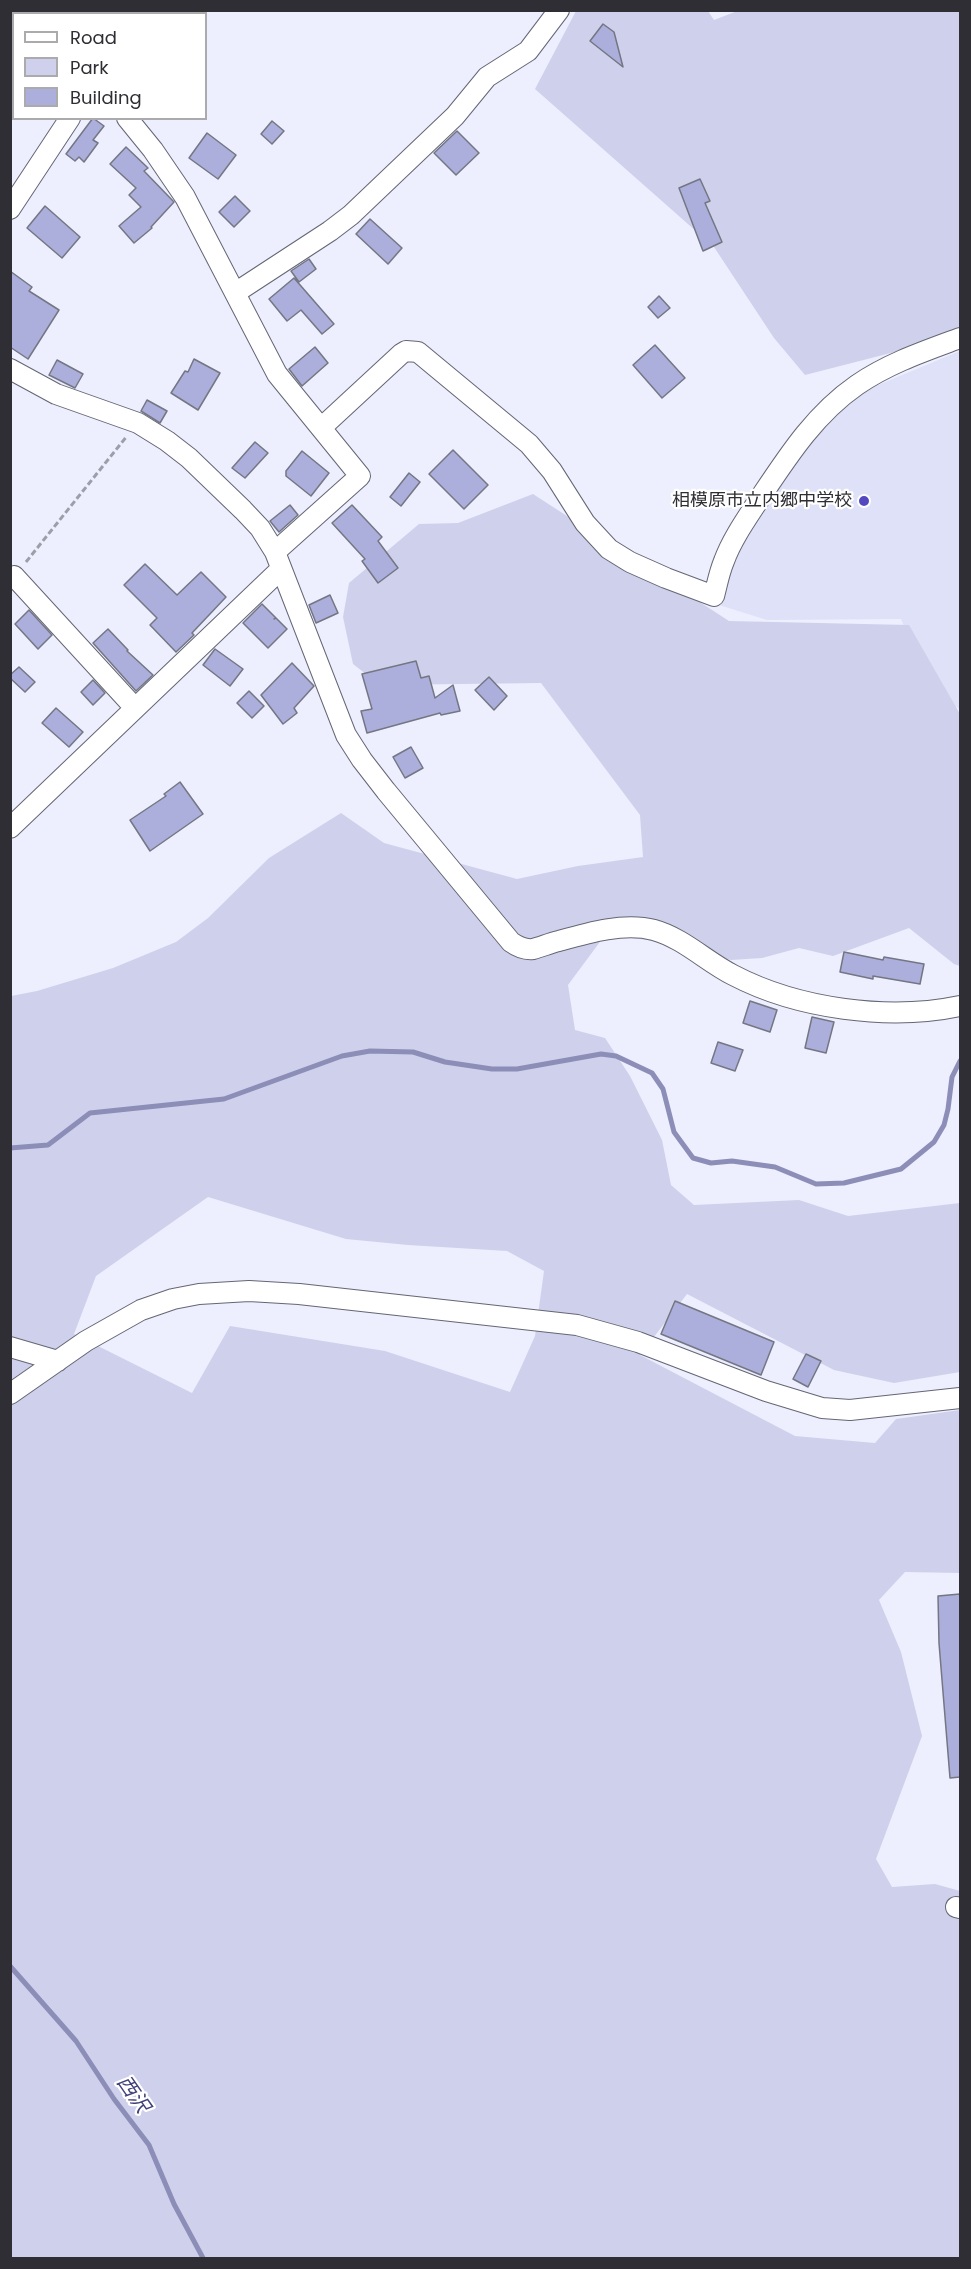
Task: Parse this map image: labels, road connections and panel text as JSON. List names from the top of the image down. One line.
{"water":["西沢"],"places":["相模原市立内郷中学校"],"legend":["Road","Park","Building"]}
